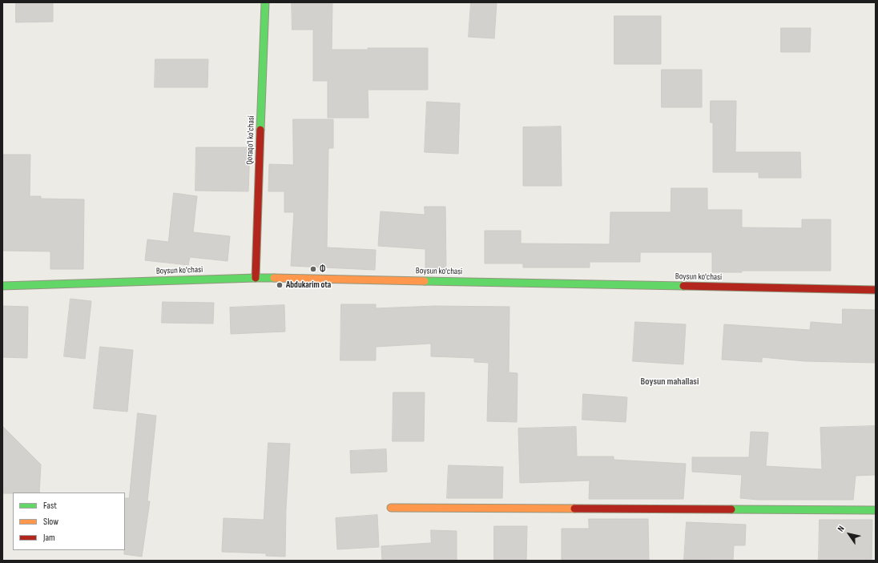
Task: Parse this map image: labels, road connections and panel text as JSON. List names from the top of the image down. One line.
{"streets":{"street":["Qoraqo'l ko'chasi","Boysun ko'chasi"]},"crossings":[["Qoraqo'l ko'chasi","Boysun ko'chasi"]],"districts":["Boysun mahallasi"],"places":["Ф","Abdukarim ota"],"legend":["Fast","Slow","Jam"],"north":"top left"}
